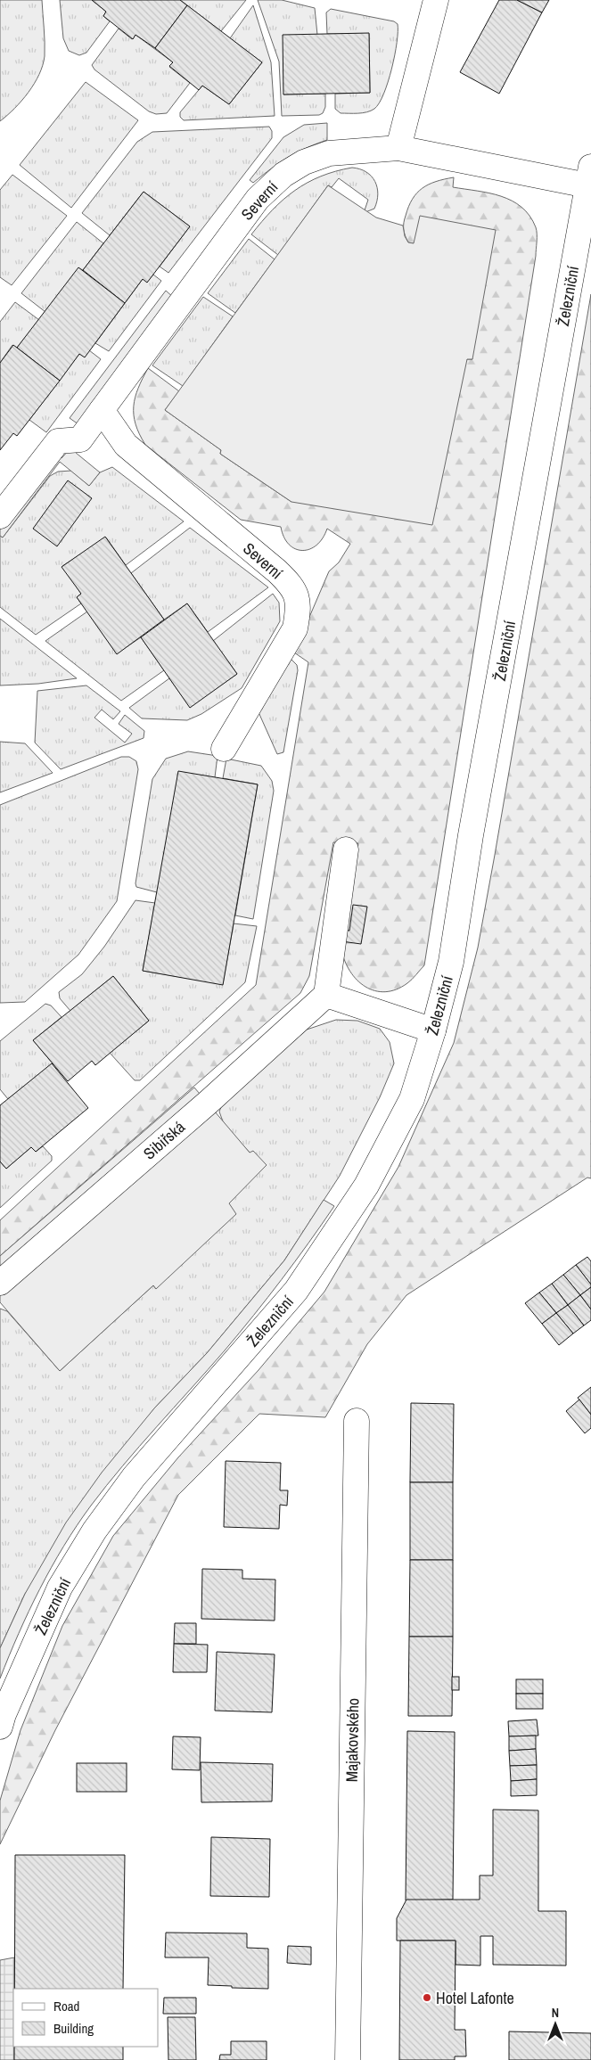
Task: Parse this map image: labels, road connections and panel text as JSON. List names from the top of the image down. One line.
{"streets":{"street":["Severní","Železniční","Sibiřská","Majakovského"]},"crossings":[["Severní","Železniční"]],"places":["Hotel Lafonte"],"legend":["Road","Building"],"north":"top"}
